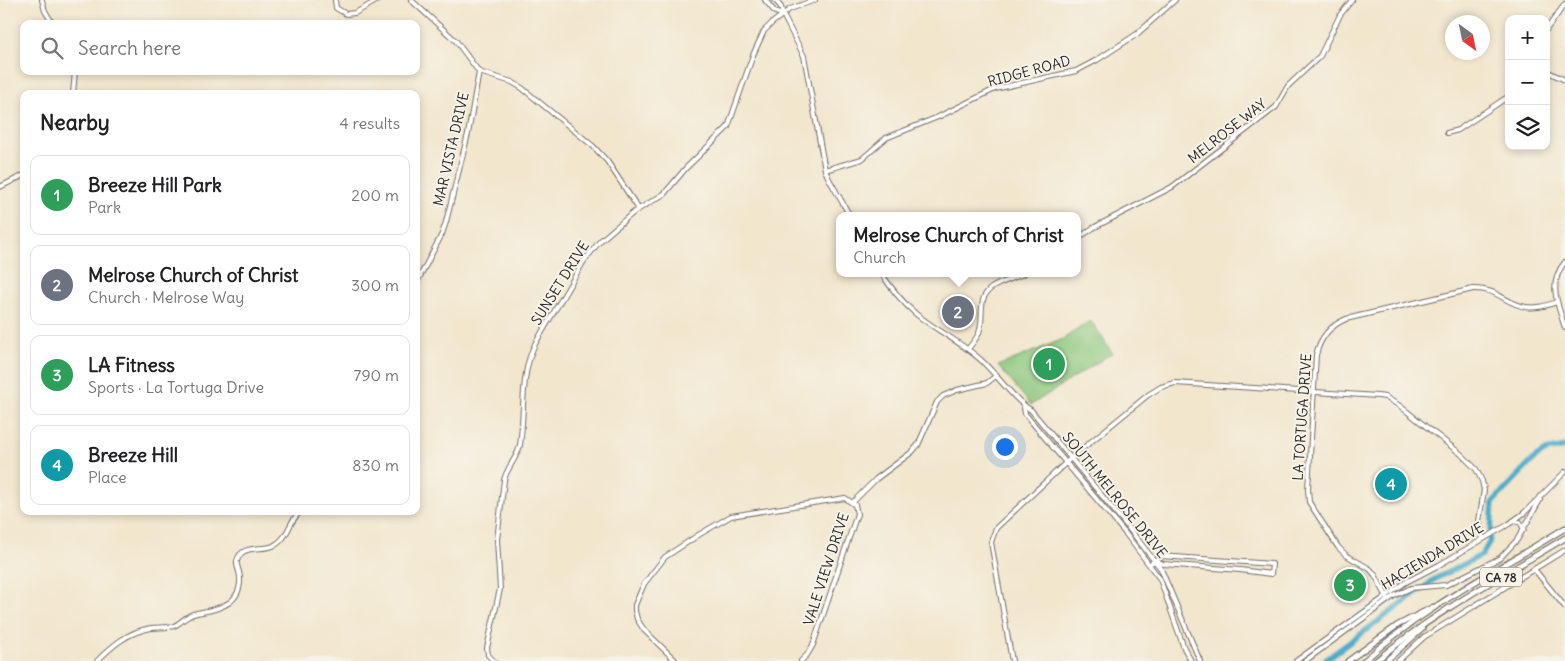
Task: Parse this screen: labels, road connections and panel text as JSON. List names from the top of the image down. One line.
{"streets":{"highway":["CA 78"],"street":["RIDGE ROAD","MELROSE WAY","MAR VISTA DRIVE","SUNSET DRIVE","LA TORTUGA DRIVE","SOUTH MELROSE DRIVE","HACIENDA DRIVE","VALE VIEW DRIVE"]},"crossings":[["LA TORTUGA DRIVE","HACIENDA DRIVE"]],"north":"bottom right","page":{"map_buttons":["+","−"],"search":"Search here","heading":["Nearby","4 results"],"list":[{"mark":"1","name":"Breeze Hill Park","note":"Park","value":"200 m"},{"mark":"2","name":"Melrose Church of Christ","note":"Church · Melrose Way","value":"300 m"},{"mark":"3","name":"LA Fitness","note":"Sports · La Tortuga Drive","value":"790 m"},{"mark":"4","name":"Breeze Hill","note":"Place","value":"830 m"}],"popup":["Melrose Church of Christ","Church"],"pins":["2","1","4","3"]}}
